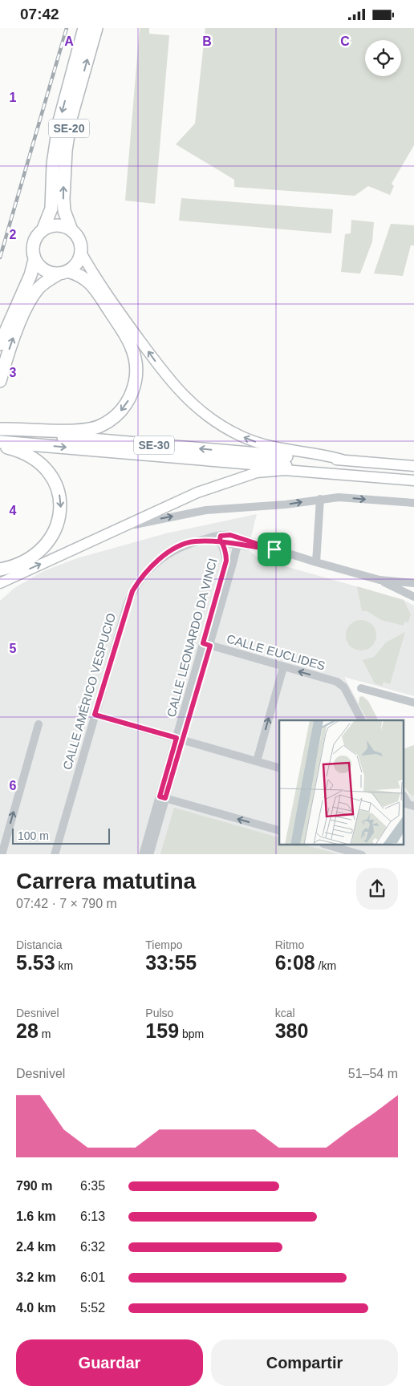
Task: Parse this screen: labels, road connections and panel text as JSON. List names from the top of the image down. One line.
{"streets":{"highway":["SE-20","SE-30"],"street":["CALLE LEONARDO DA VINCI","CALLE EUCLIDES","CALLE AMÉRICO VESPUCIO"]},"crossings":[["CALLE LEONARDO DA VINCI","CALLE EUCLIDES"],["CALLE LEONARDO DA VINCI","CALLE AMÉRICO VESPUCIO"]],"scale_bar":"100 m","page":{"status":"07:42","scale":"100 m","heading":["Carrera matutina","07:42 · 7 × 790 m"],"stats":[["Distancia","5.53 km"],["Tiempo","33:55"],["Ritmo","6:08 /km"],["Desnivel","28 m"],["Pulso","159 bpm"],["kcal","380"]],"chart":["Desnivel","51–54 m"],"list":[{"name":"790 m","note":"6:35"},{"name":"1.6 km","note":"6:13"},{"name":"2.4 km","note":"6:32"},{"name":"3.2 km","note":"6:01"},{"name":"4.0 km","note":"5:52"}],"buttons":["Guardar","Compartir"]},"grid":{"columns":["A","B","C"],"rows":["1","2","3","4","5","6"]}}
